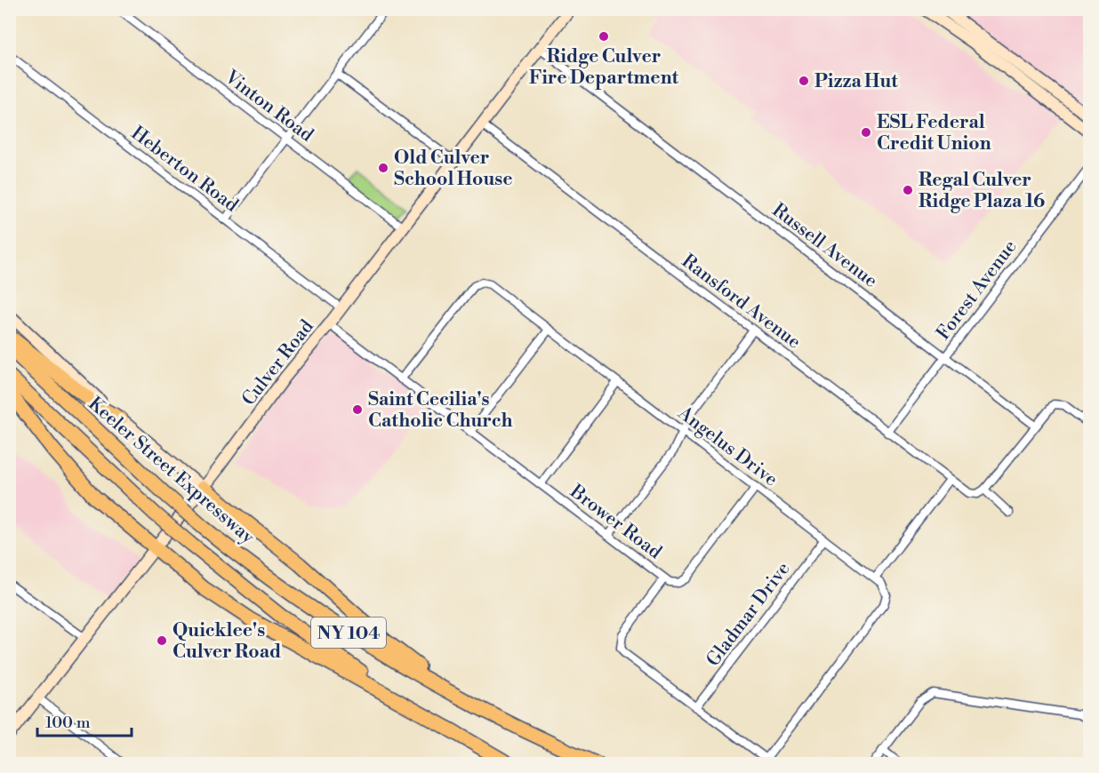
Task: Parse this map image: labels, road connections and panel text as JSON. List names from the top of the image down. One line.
{"streets":{"highway":["Keeler Street Expressway","NY 104"],"main road":["Culver Road"],"street":["Vinton Road","Heberton Road","Russell Avenue","Forest Avenue","Ransford Avenue","Angelus Drive","Brower Road","Gladmar Drive"]},"crossings":[["Vinton Road","Culver Road"],["Heberton Road","Culver Road"],["Russell Avenue","Forest Avenue"],["Russell Avenue","Culver Road"],["Forest Avenue","Ransford Avenue"],["Ransford Avenue","Culver Road"],["Culver Road","Brower Road"],["Angelus Drive","Brower Road"],["Angelus Drive","Gladmar Drive"],["Brower Road","Gladmar Drive"]],"places":["Ridge Culver Fire Department","Pizza Hut","ESL Federal Credit Union","Old Culver School House","Regal Culver Ridge Plaza 16","Saint Cecilia's Catholic Church","Quicklee's Culver Road"],"scale_bar":"100 m"}
